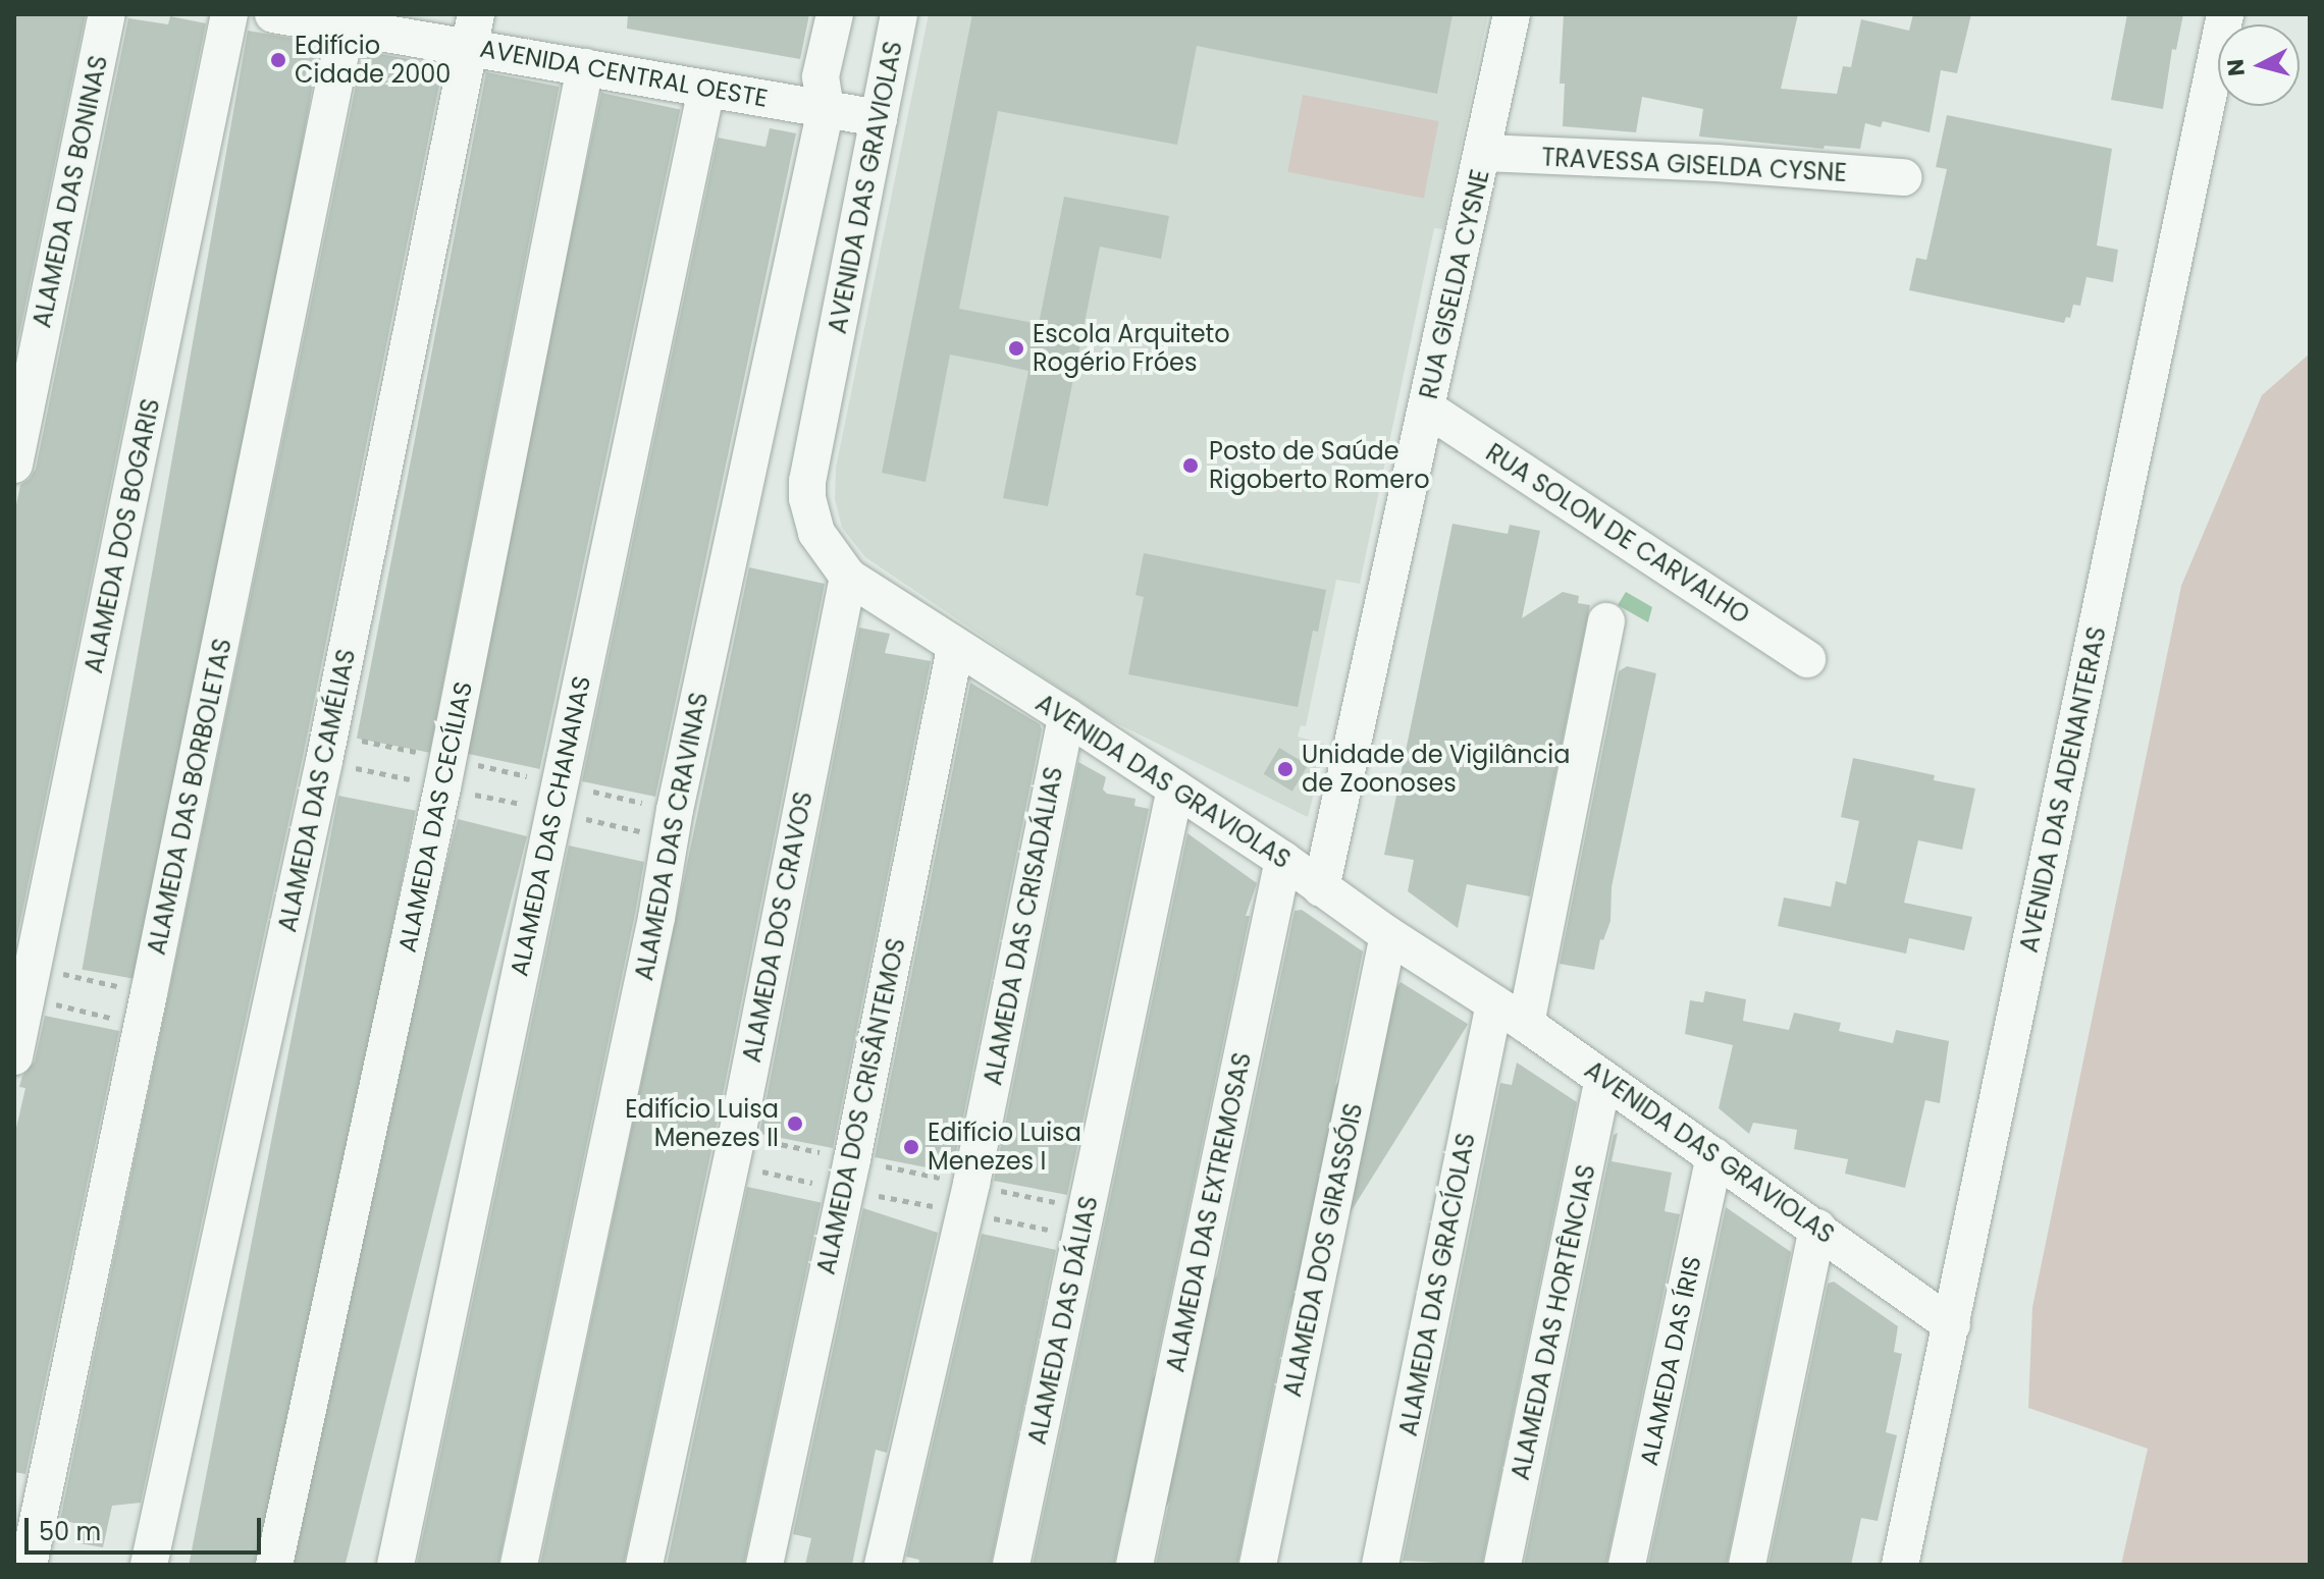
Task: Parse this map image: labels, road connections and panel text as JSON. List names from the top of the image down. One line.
{"streets":{"street":["AVENIDA CENTRAL OESTE","TRAVESSA GISELDA CYSNE","AVENIDA DAS GRAVIOLAS","ALAMEDA DAS BONINAS","RUA GISELDA CYSNE","RUA SOLON DE CARVALHO","ALAMEDA DOS BOGARIS","AVENIDA DAS ADENANTERAS","ALAMEDA DAS CAMÉLIAS","ALAMEDA DAS BORBOLETAS","ALAMEDA DAS CECÍLIAS","ALAMEDA DAS CHANANAS","ALAMEDA DAS CRAVINAS","ALAMEDA DAS CRISADÁLIAS","ALAMEDA DOS CRAVOS","ALAMEDA DOS CRISÂNTEMOS","ALAMEDA DAS EXTREMOSAS","ALAMEDA DOS GIRASSÓIS","ALAMEDA DAS GRACÍOLAS","ALAMEDA DAS DÁLIAS","ALAMEDA DAS HORTÊNCIAS","ALAMEDA DAS ÍRIS"]},"crossings":[["AVENIDA CENTRAL OESTE","AVENIDA DAS GRAVIOLAS"],["AVENIDA CENTRAL OESTE","ALAMEDA DAS CAMÉLIAS"],["AVENIDA CENTRAL OESTE","ALAMEDA DAS BORBOLETAS"],["AVENIDA CENTRAL OESTE","ALAMEDA DAS CECÍLIAS"],["AVENIDA CENTRAL OESTE","ALAMEDA DAS CHANANAS"],["AVENIDA CENTRAL OESTE","ALAMEDA DAS CRAVINAS"],["TRAVESSA GISELDA CYSNE","RUA GISELDA CYSNE"],["AVENIDA DAS GRAVIOLAS","RUA GISELDA CYSNE"],["AVENIDA DAS GRAVIOLAS","AVENIDA DAS ADENANTERAS"],["AVENIDA DAS GRAVIOLAS","ALAMEDA DAS CRISADÁLIAS"],["AVENIDA DAS GRAVIOLAS","ALAMEDA DOS CRAVOS"],["AVENIDA DAS GRAVIOLAS","ALAMEDA DOS CRISÂNTEMOS"],["AVENIDA DAS GRAVIOLAS","ALAMEDA DAS EXTREMOSAS"],["AVENIDA DAS GRAVIOLAS","ALAMEDA DOS GIRASSÓIS"],["AVENIDA DAS GRAVIOLAS","ALAMEDA DAS GRACÍOLAS"],["AVENIDA DAS GRAVIOLAS","ALAMEDA DAS DÁLIAS"],["AVENIDA DAS GRAVIOLAS","ALAMEDA DAS HORTÊNCIAS"],["AVENIDA DAS GRAVIOLAS","ALAMEDA DAS ÍRIS"],["RUA GISELDA CYSNE","RUA SOLON DE CARVALHO"]],"places":["Edifício Cidade 2000","Escola Arquiteto Rogério Fróes","Posto de Saúde Rigoberto Romero","Unidade de Vigilância de Zoonoses","Edifício Luisa Menezes II","Edifício Luisa Menezes I"],"scale_bar":"50 m","north":"left"}
